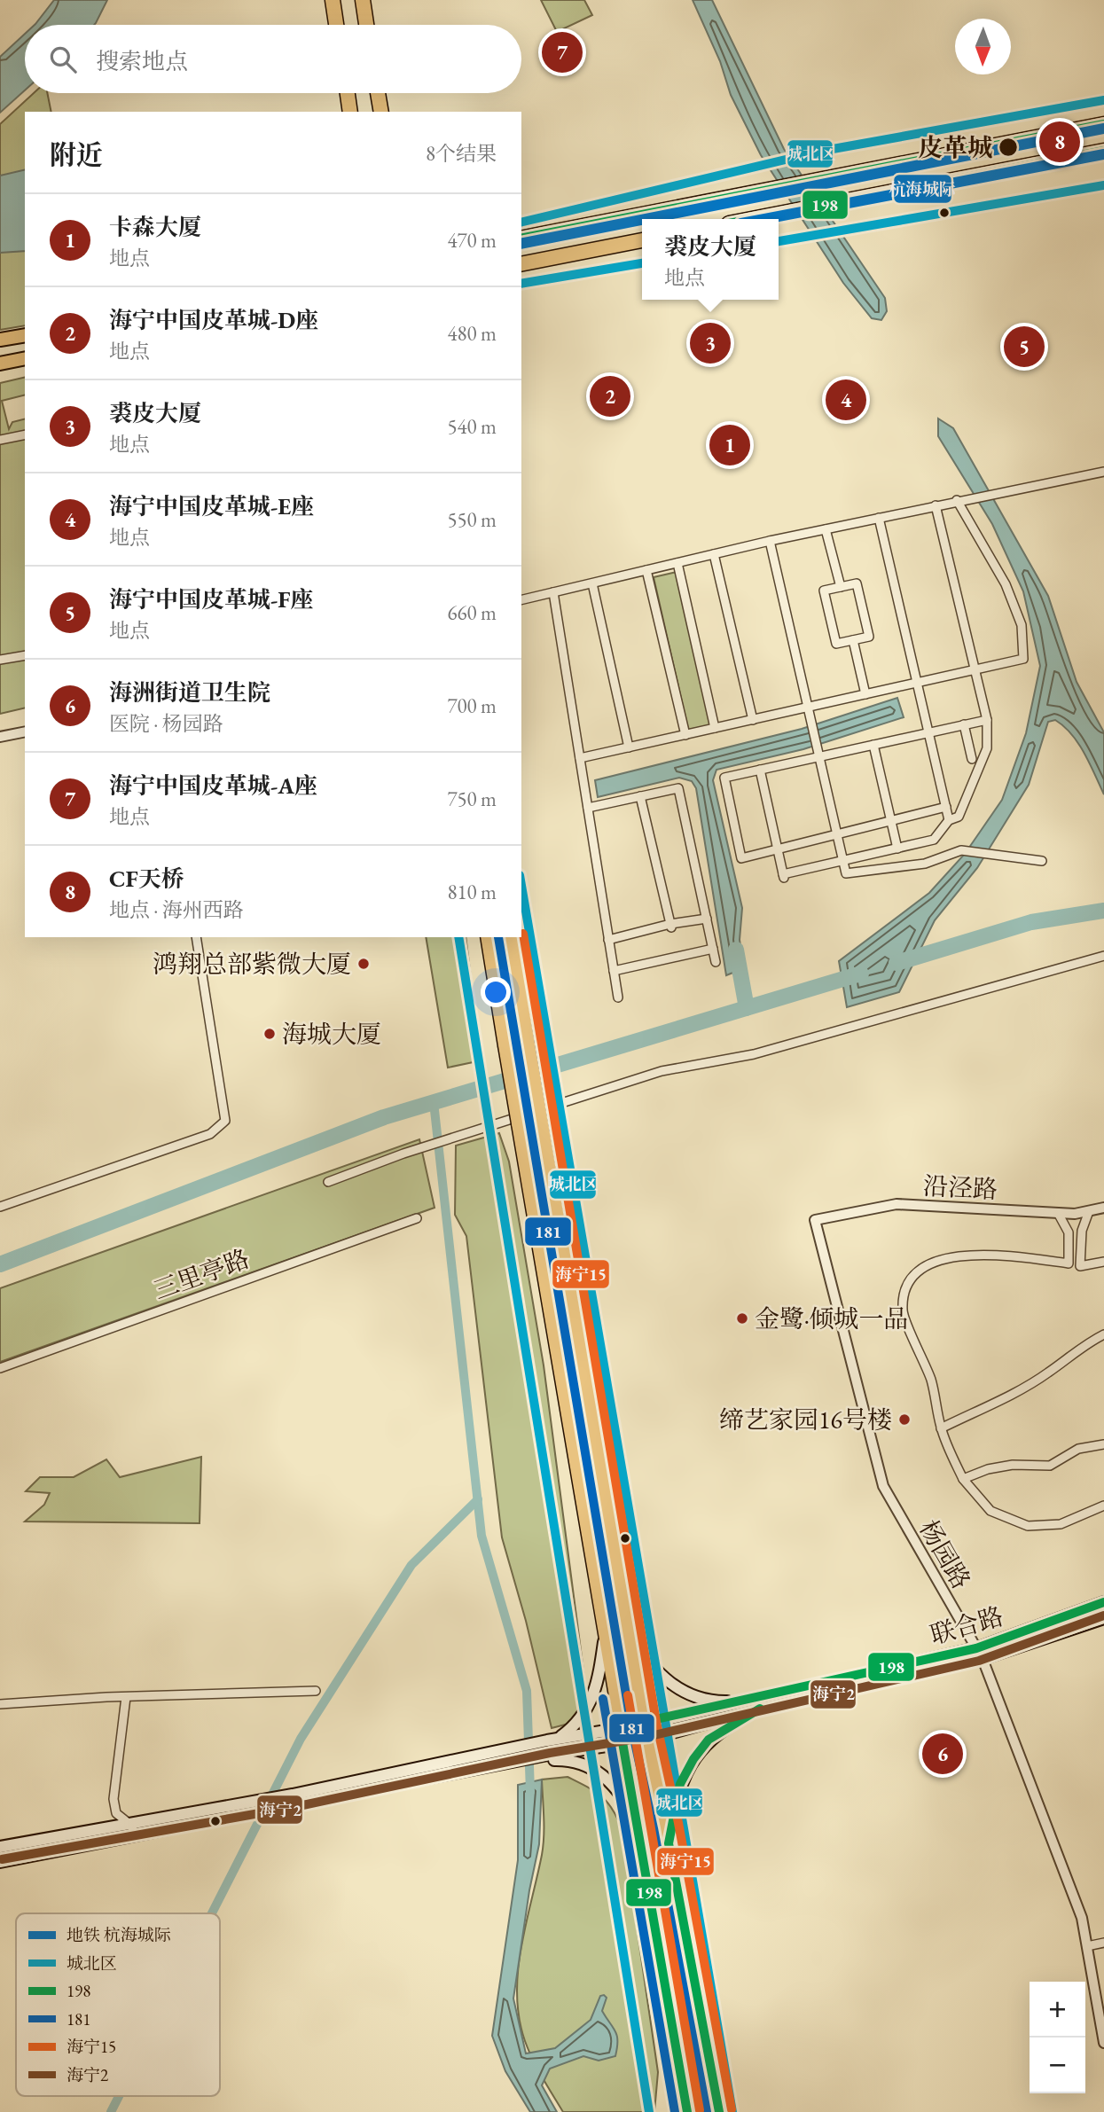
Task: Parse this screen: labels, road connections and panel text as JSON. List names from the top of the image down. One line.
{"streets":{"main road":["联合路"],"street":["沿泾路","三里亭路","杨园路"]},"crossings":[["沿泾路","杨园路"],["杨园路","联合路"]],"places":["皮革城","鸿翔总部紫微大厦","海城大厦","金鹭·倾城一品","缔艺家园16号楼"],"lines":["transit line 城北区","transit line 198","metro line 杭海城际","transit line 海宁15","transit line 181","transit line 海宁2"],"legend":["地铁 杭海城际","城北区","198","181","海宁15","海宁2"],"north":"bottom","page":{"search":"搜索地点","pins":["7","8","3","5","2","4","1","6"],"heading":["附近","8个结果"],"list":[{"mark":"1","name":"卡森大厦","note":"地点","value":"470 m"},{"mark":"2","name":"海宁中国皮革城-D座","note":"地点","value":"480 m"},{"mark":"3","name":"裘皮大厦","note":"地点","value":"540 m"},{"mark":"4","name":"海宁中国皮革城-E座","note":"地点","value":"550 m"},{"mark":"5","name":"海宁中国皮革城-F座","note":"地点","value":"660 m"},{"mark":"6","name":"海洲街道卫生院","note":"医院 · 杨园路","value":"700 m"},{"mark":"7","name":"海宁中国皮革城-A座","note":"地点","value":"750 m"},{"mark":"8","name":"CF天桥","note":"地点 · 海州西路","value":"810 m"}],"popup":["裘皮大厦","地点"],"map_buttons":["+","−"]}}
